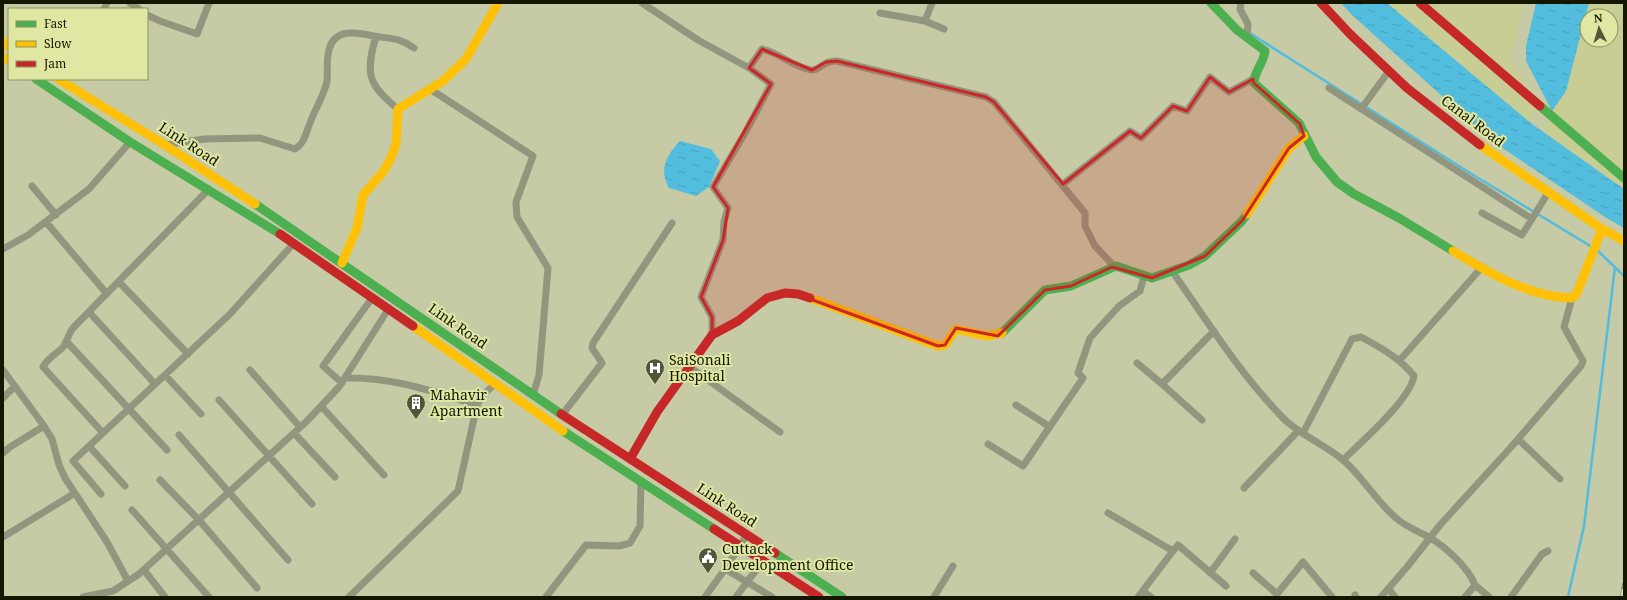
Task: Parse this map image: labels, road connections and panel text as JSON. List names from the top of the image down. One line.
{"streets":{"main road":["Canal Road","Link Road"]},"places":{"hospital":["SaiSonali Hospital"],"building":["Mahavir Apartment"],"public building":["Cuttack Development Office"]},"legend":["Fast","Slow","Jam"],"north":"top"}
